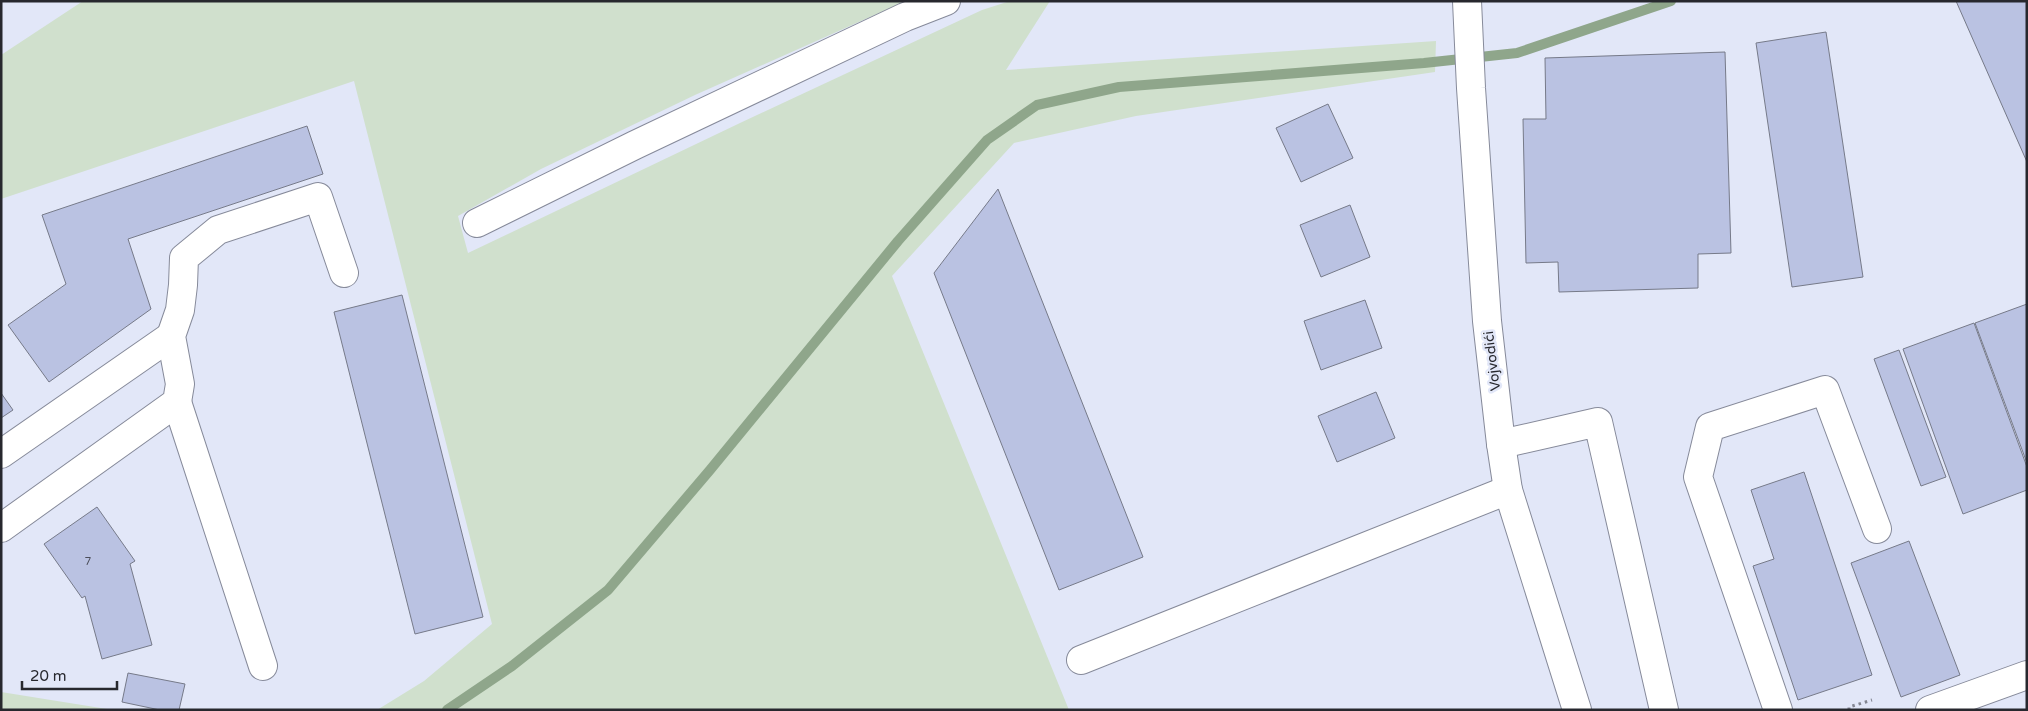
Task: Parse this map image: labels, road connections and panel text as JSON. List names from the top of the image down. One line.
{"streets":{"street":["Vojvodići"]},"house_numbers":["7"],"scale_bar":"20 m"}
